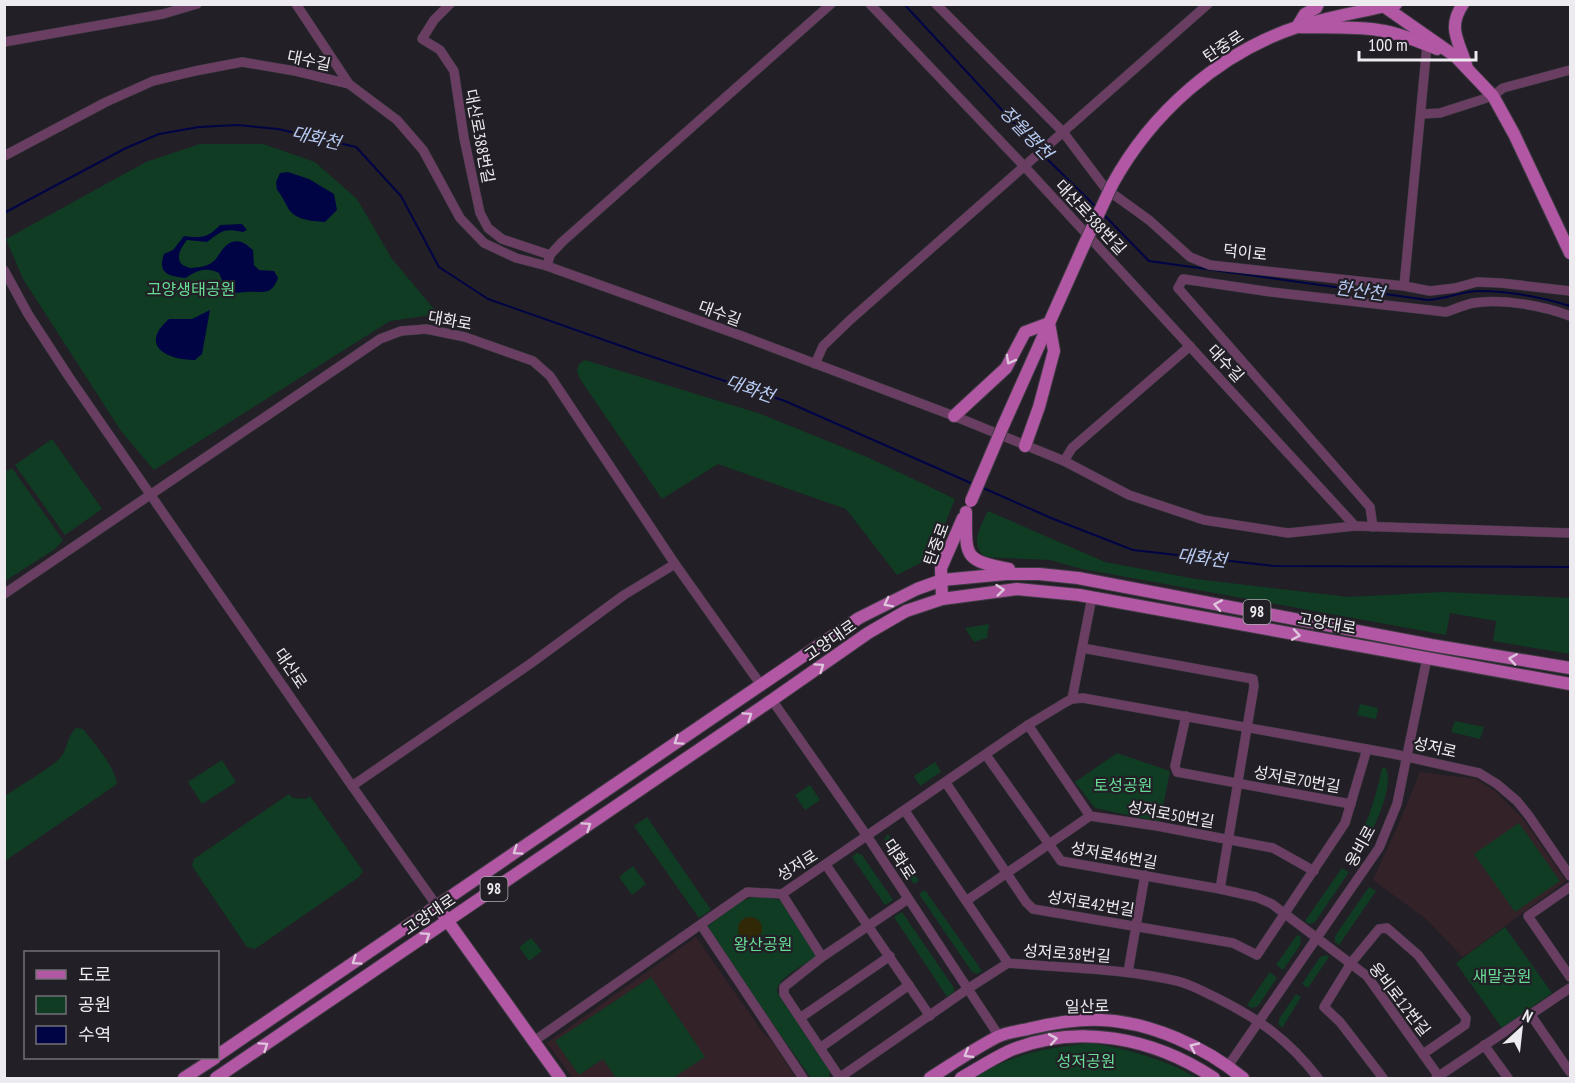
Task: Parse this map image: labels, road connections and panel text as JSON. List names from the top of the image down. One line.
{"streets":{"main road":["탄중로","98","고양대로","대산로","일산로"],"street":["대수길","대산로388번길","덕이로","대화로","성저로","성저로70번길","성저로50번길","웅비로","성저로46번길","성저로42번길","성저로38번길","웅비로12번길"]},"crossings":[["탄중로","덕이로"],["탄중로","고양대로"],["대수길","대산로388번길"],["대화로","고양대로"],["대화로","대산로"],["대화로","성저로"],["대화로","일산로"],["고양대로","대산로"],["고양대로","웅비로"],["대산로","성저로"],["성저로","성저로70번길"],["성저로","웅비로"],["성저로","성저로46번길"],["성저로","성저로42번길"],["성저로","성저로38번길"],["성저로70번길","성저로50번길"],["성저로70번길","성저로46번길"],["웅비로","성저로38번길"],["웅비로","웅비로12번길"],["웅비로","일산로"],["성저로46번길","성저로42번길"],["성저로46번길","웅비로12번길"],["성저로42번길","웅비로12번길"]],"water":["장월평천","대화천","한산천"],"parks":["고양생태공원","토성공원","왕산공원","새말공원","성저공원"],"legend":["도로","공원","수역"],"scale_bar":"100 m","north":"top right"}
